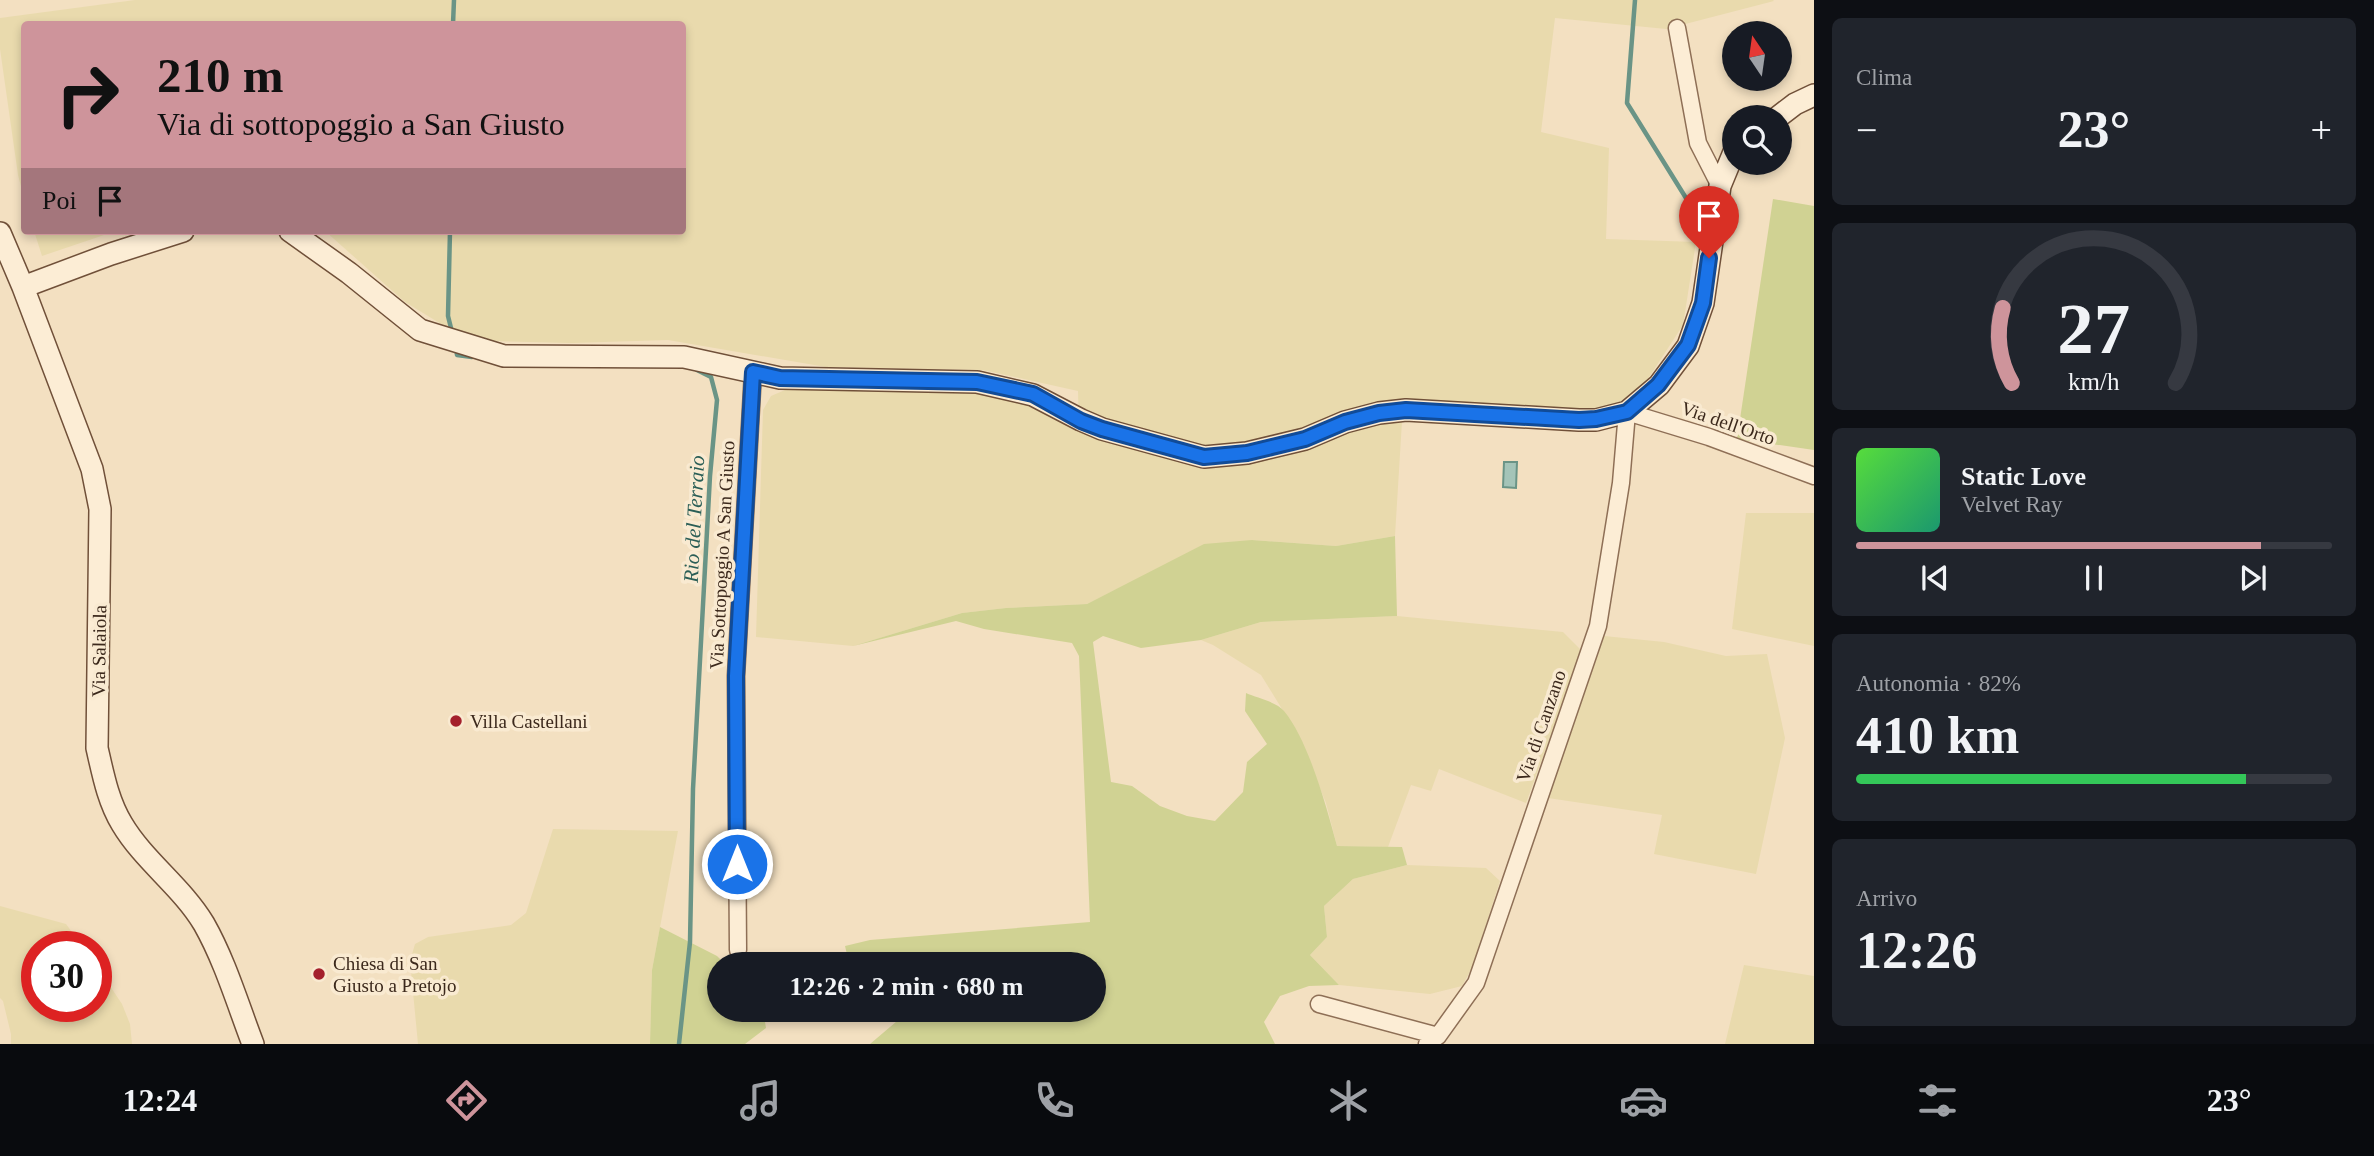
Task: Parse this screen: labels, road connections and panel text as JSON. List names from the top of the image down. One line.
{"streets":{"street":["Via dell'Orto","Via Sottopoggio A San Giusto","Via Salaiola","Via di Canzano"]},"crossings":[["Via dell'Orto","Via di Canzano"]],"water":["Rio del Terraio"],"places":["Villa Castellani","Chiesa di San Giusto a Pretojo"],"north":"top","page":{"tile":["Clima",["Autonomia · 82%","410 km"],["Arrivo","12:26"]],"turn":["210 m","Via di sottopoggio a San Giusto"],"heat":["−","23°","+"],"then":"Poi","song":["Static Love","Velvet Ray"],"limit":"30","trip":"12:26 · 2 min · 680 m","tabs":["12:24","23°"],"gauge":["27","km/h"]}}
